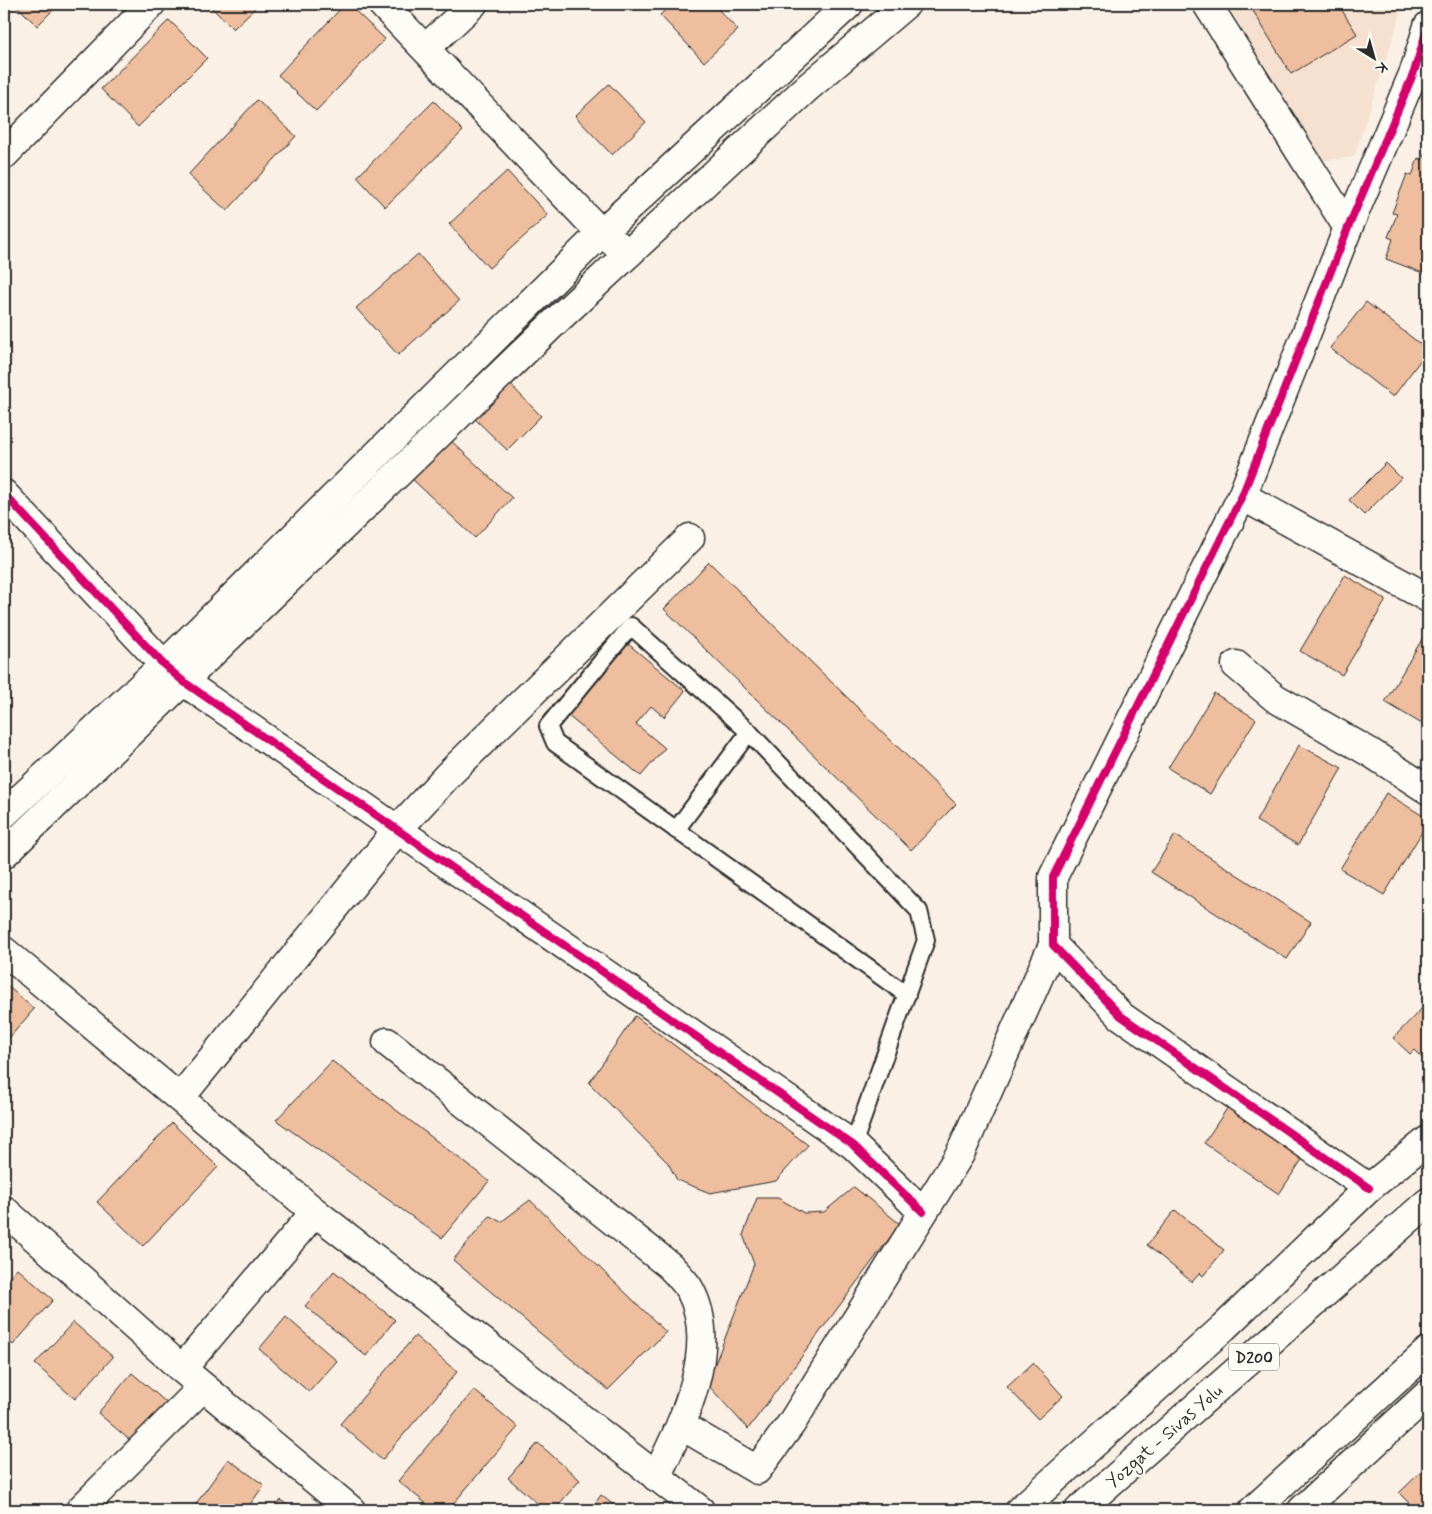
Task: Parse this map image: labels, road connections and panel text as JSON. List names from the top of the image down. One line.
{"streets":{"main road":["D200","Yozgat - Sivas Yolu"]},"north":"bottom right"}
